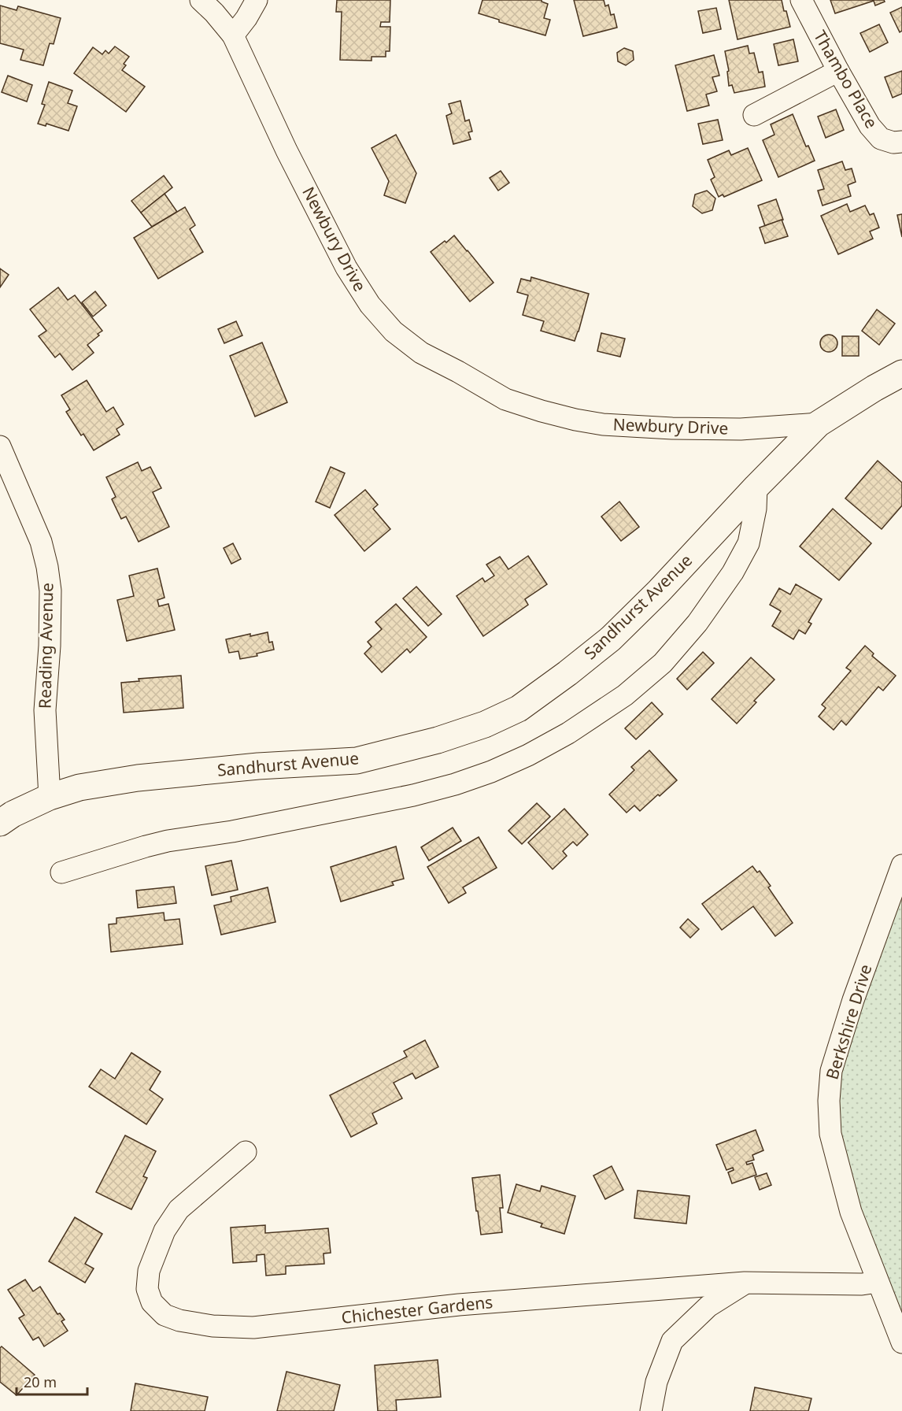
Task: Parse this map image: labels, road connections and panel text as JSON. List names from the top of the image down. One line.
{"streets":{"street":["Thambo Place","Newbury Drive","Sandhurst Avenue","Reading Avenue","Berkshire Drive","Chichester Gardens"]},"crossings":[["Newbury Drive","Sandhurst Avenue"],["Sandhurst Avenue","Reading Avenue"],["Berkshire Drive","Chichester Gardens"]],"scale_bar":"20 m"}
